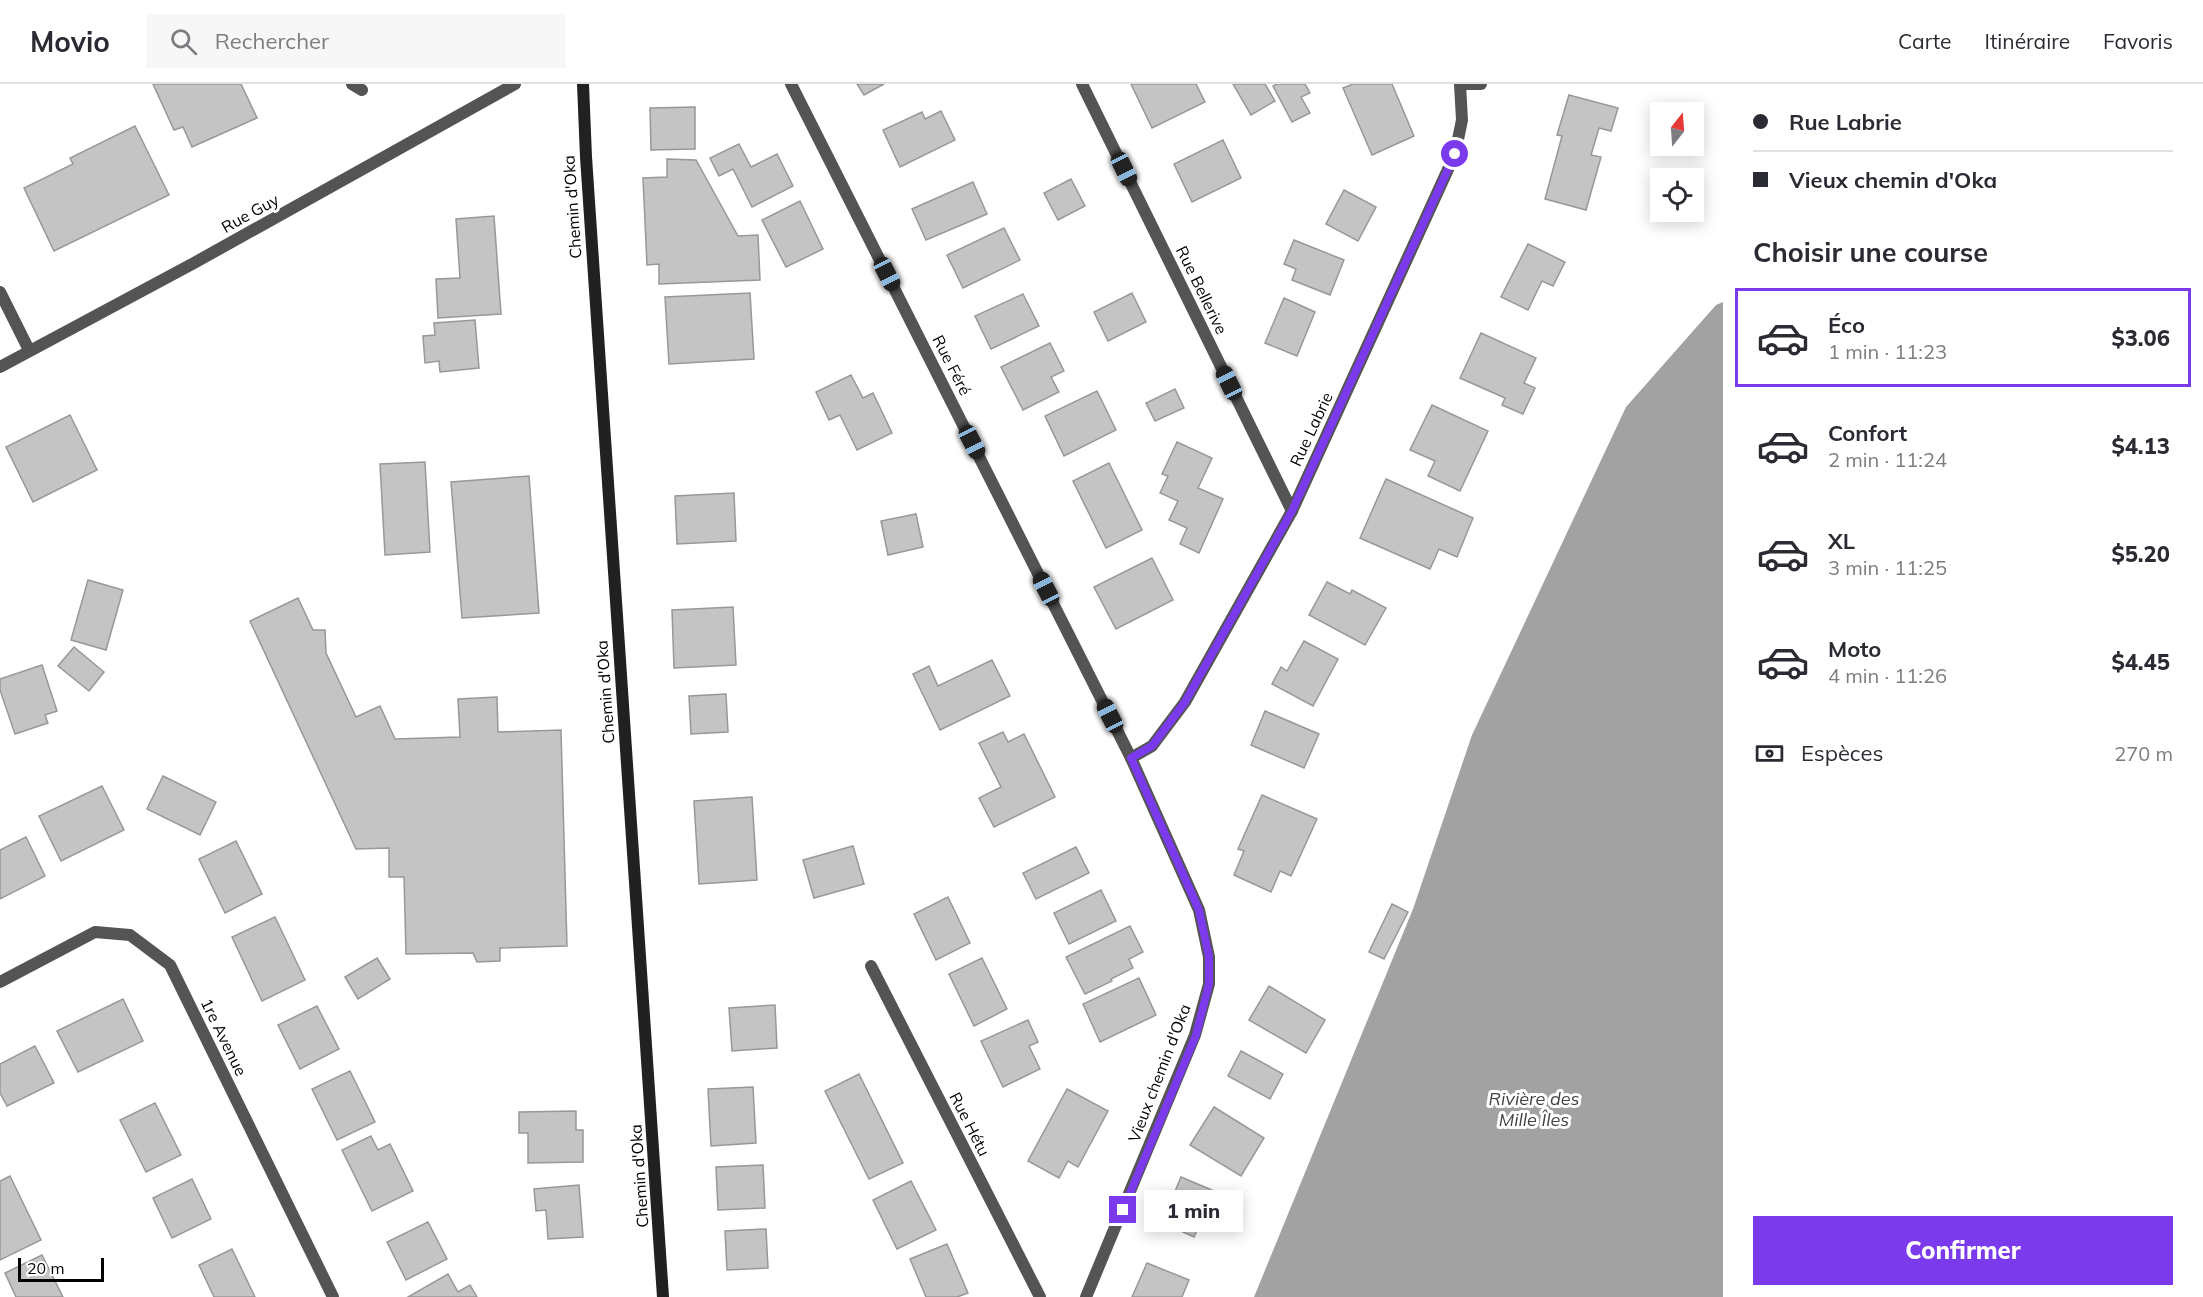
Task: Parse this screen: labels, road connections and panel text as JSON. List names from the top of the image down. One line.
{"streets":{"main road":["Chemin d'Oka"],"street":["Rue Guy","Rue Bellerive","Rue Féré","Rue Labrie","1re Avenue","Vieux chemin d'Oka","Rue Hétu"]},"crossings":[["Rue Bellerive","Rue Labrie"],["Rue Féré","Rue Labrie"],["Rue Féré","Vieux chemin d'Oka"],["Rue Labrie","Vieux chemin d'Oka"]],"water":["Rivière des Mille Îles"],"scale_bar":"20 m","north":"top","page":{"header":"Movio","search":"Rechercher","nav":["Carte","Itinéraire","Favoris"],"banner":["Rue Labrie","Vieux chemin d'Oka"],"heading":"Choisir une course","list":[{"name":"Éco","note":"1 min · 11:23","value":"$3.06"},{"name":"Confort","note":"2 min · 11:24","value":"$4.13"},{"name":"XL","note":"3 min · 11:25","value":"$5.20"},{"name":"Moto","note":"4 min · 11:26","value":"$4.45"}],"pay":["Espèces","270 m"],"bubble":"1 min","buttons":"Confirmer","scale":"20 m"}}
